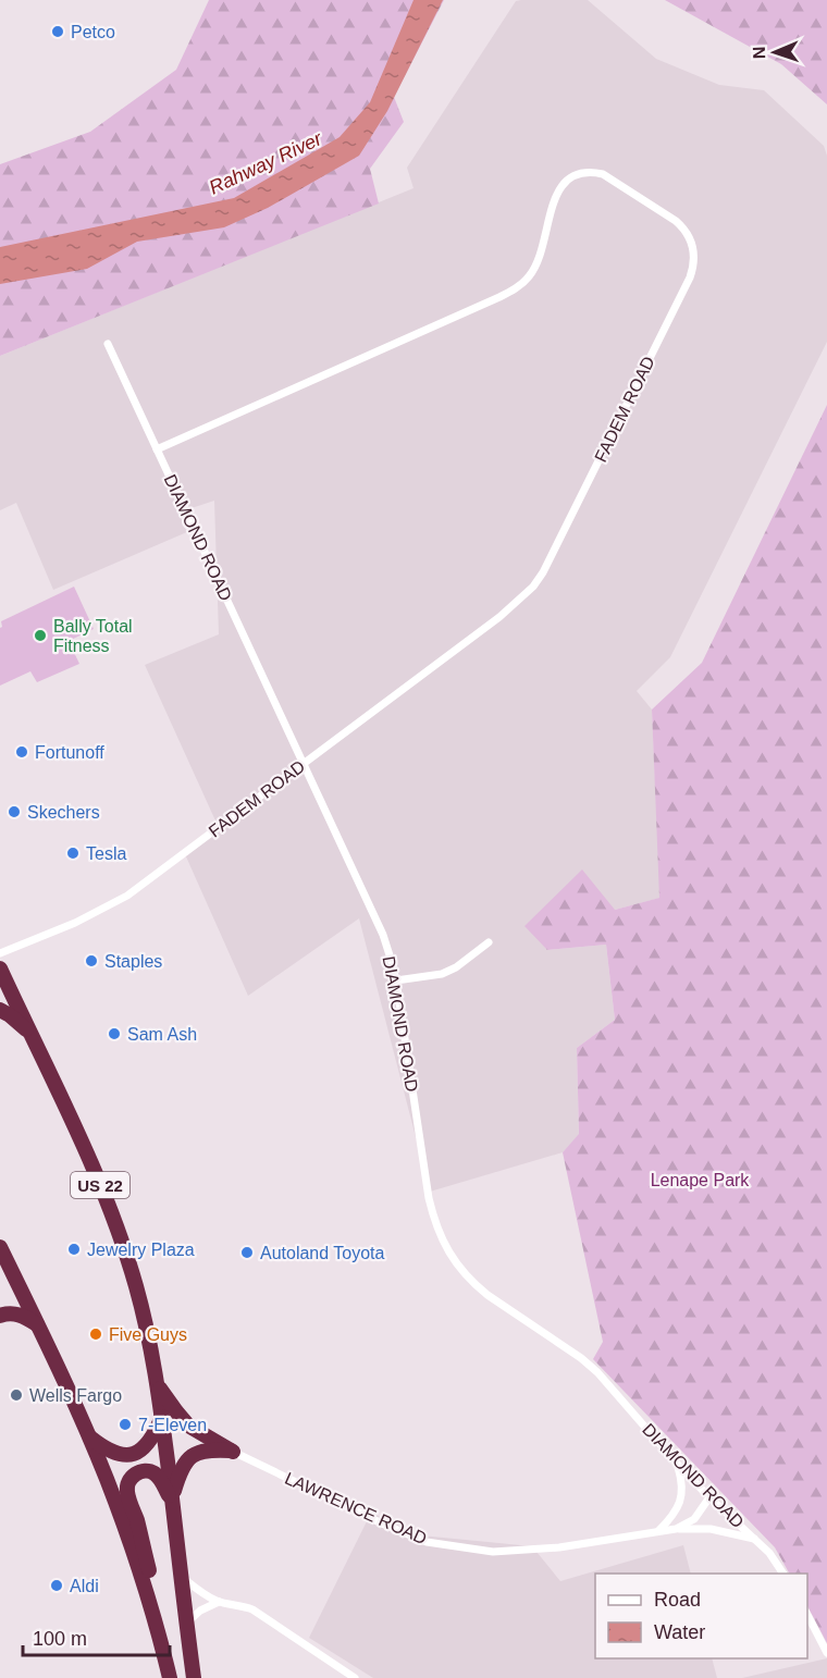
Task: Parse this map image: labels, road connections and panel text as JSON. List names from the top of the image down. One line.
{"streets":{"highway":["US 22"],"street":["FADEM ROAD","DIAMOND ROAD","LAWRENCE ROAD"]},"crossings":[["FADEM ROAD","DIAMOND ROAD"],["DIAMOND ROAD","LAWRENCE ROAD"]],"water":["Rahway River"],"parks":["Lenape Park"],"places":["Petco","Bally Total Fitness","Fortunoff","Skechers","Tesla","Staples","Sam Ash","Jewelry Plaza","Autoland Toyota","Five Guys","Wells Fargo","7-Eleven","Aldi"],"legend":["Road","Water"],"scale_bar":"100 m","north":"left"}
